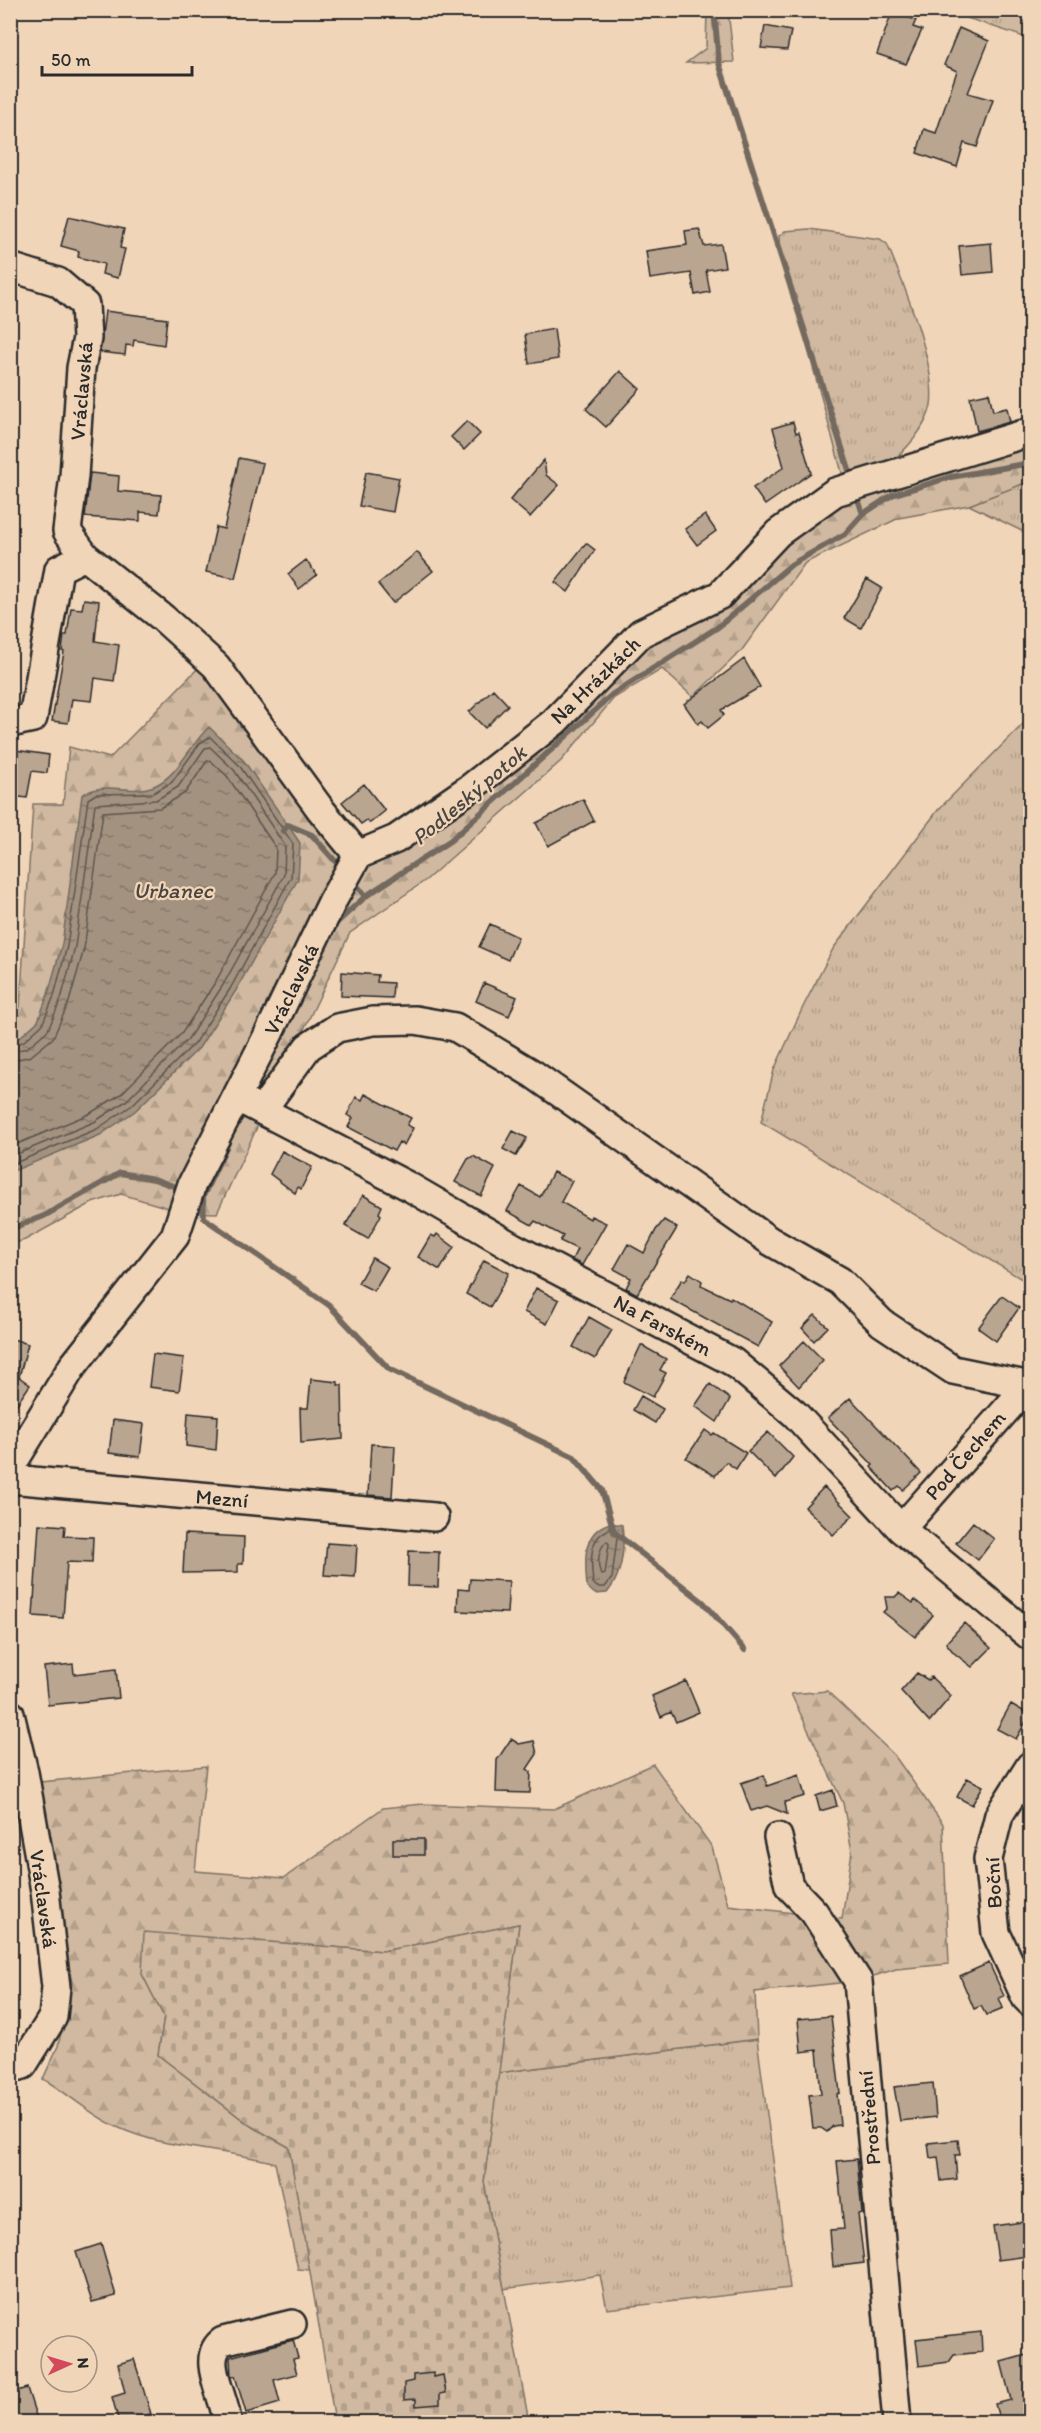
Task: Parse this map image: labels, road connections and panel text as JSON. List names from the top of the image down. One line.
{"streets":{"street":["Vráclavská","Na Hrázkách","Na Farském","Pod Čechem","Mezní","Boční","Prostřední"]},"crossings":[["Vráclavská","Na Hrázkách"],["Vráclavská","Na Farském"],["Na Farském","Pod Čechem"]],"water":["Podleský potok","Urbanec"],"scale_bar":"50 m","north":"right"}
